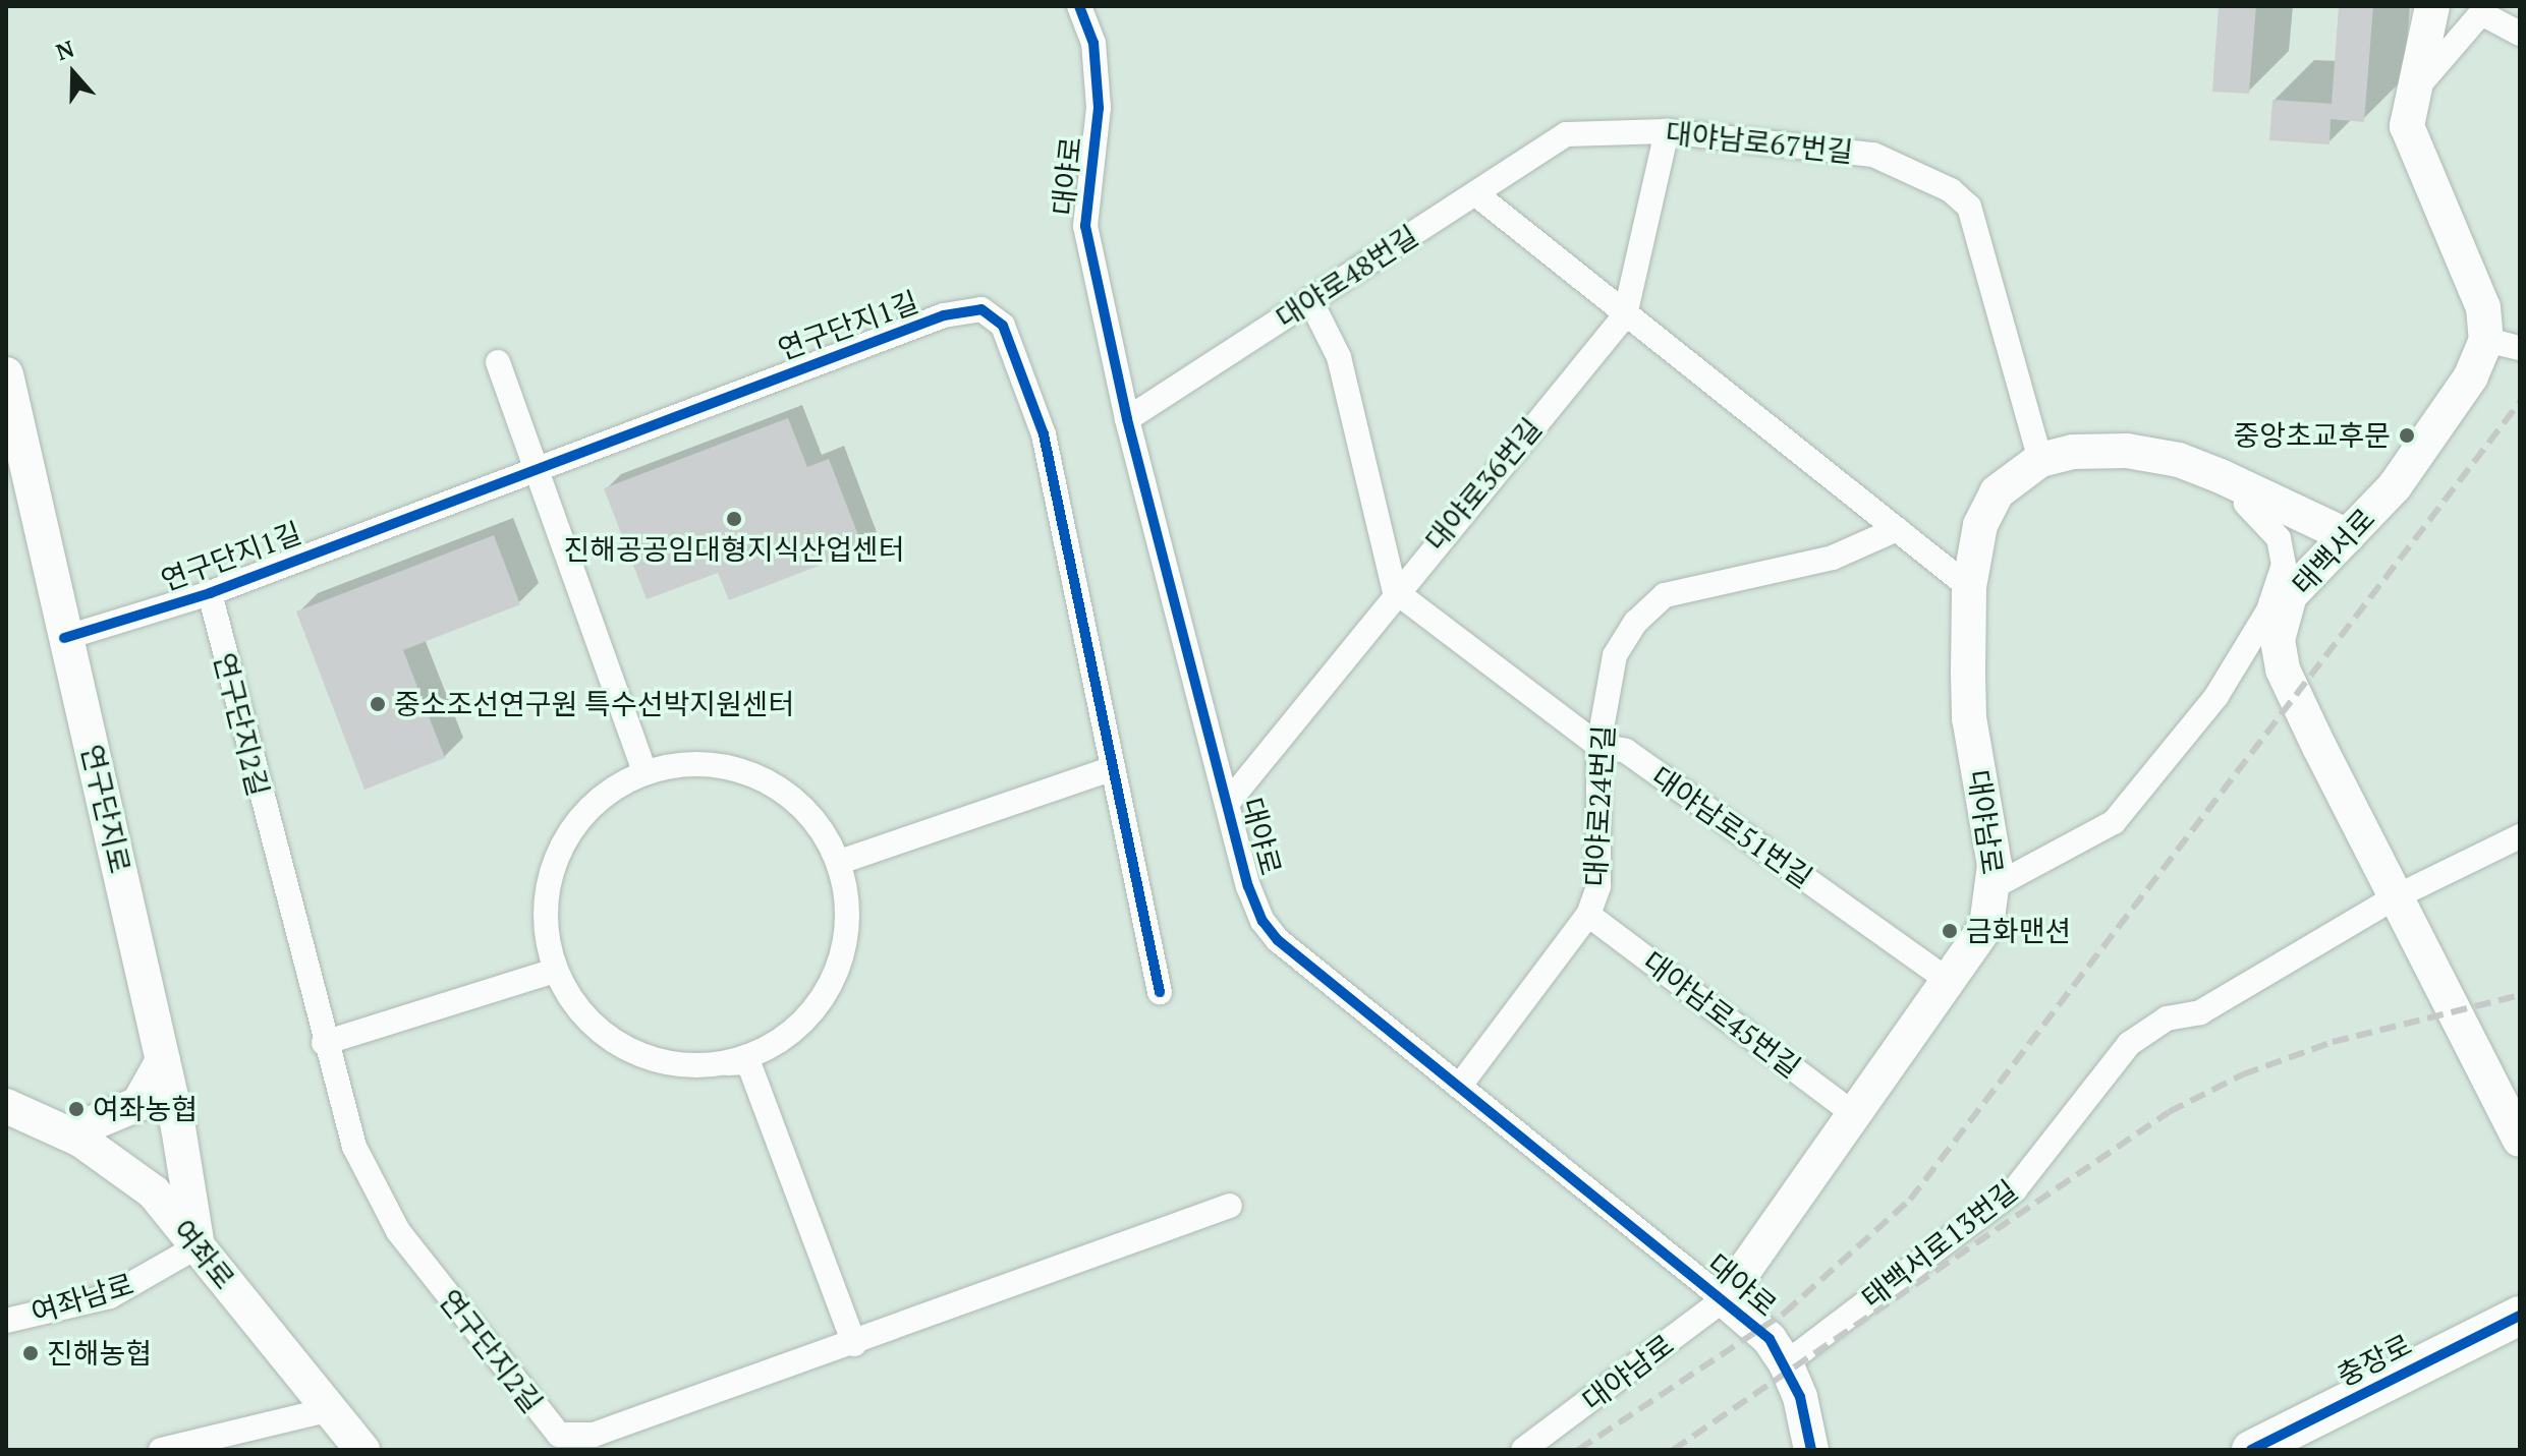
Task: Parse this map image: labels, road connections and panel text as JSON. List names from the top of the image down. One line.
{"streets":{"main road":["충장로"],"street":["대야남로67번길","대야로","대야로48번길","연구단지1길","대야로36번길","태백서로","연구단지2길","대야로24번길","연구단지로","대야남로","대야남로51번길","대야남로45번길","태백서로13번길","여좌로","여좌남로"]},"crossings":[["대야남로67번길","대야로48번길"],["대야남로67번길","대야로36번길"],["대야남로67번길","대야남로"],["대야로","대야로48번길"],["대야로","대야로36번길"],["대야로","대야로24번길"],["대야로","대야남로"],["대야로","태백서로13번길"],["연구단지1길","연구단지2길"],["연구단지1길","연구단지로"],["대야로36번길","대야남로51번길"],["태백서로","대야남로"],["태백서로","태백서로13번길"],["대야로24번길","대야남로51번길"],["대야로24번길","대야남로45번길"],["연구단지로","여좌로"],["연구단지로","여좌남로"],["대야남로","대야남로51번길"],["대야남로","대야남로45번길"],["여좌로","여좌남로"]],"places":["중앙초교후문","진해공공임대형지식산업센터","중소조선연구원 특수선박지원센터","금화맨션","여좌농협","진해농협"],"north":"top"}
